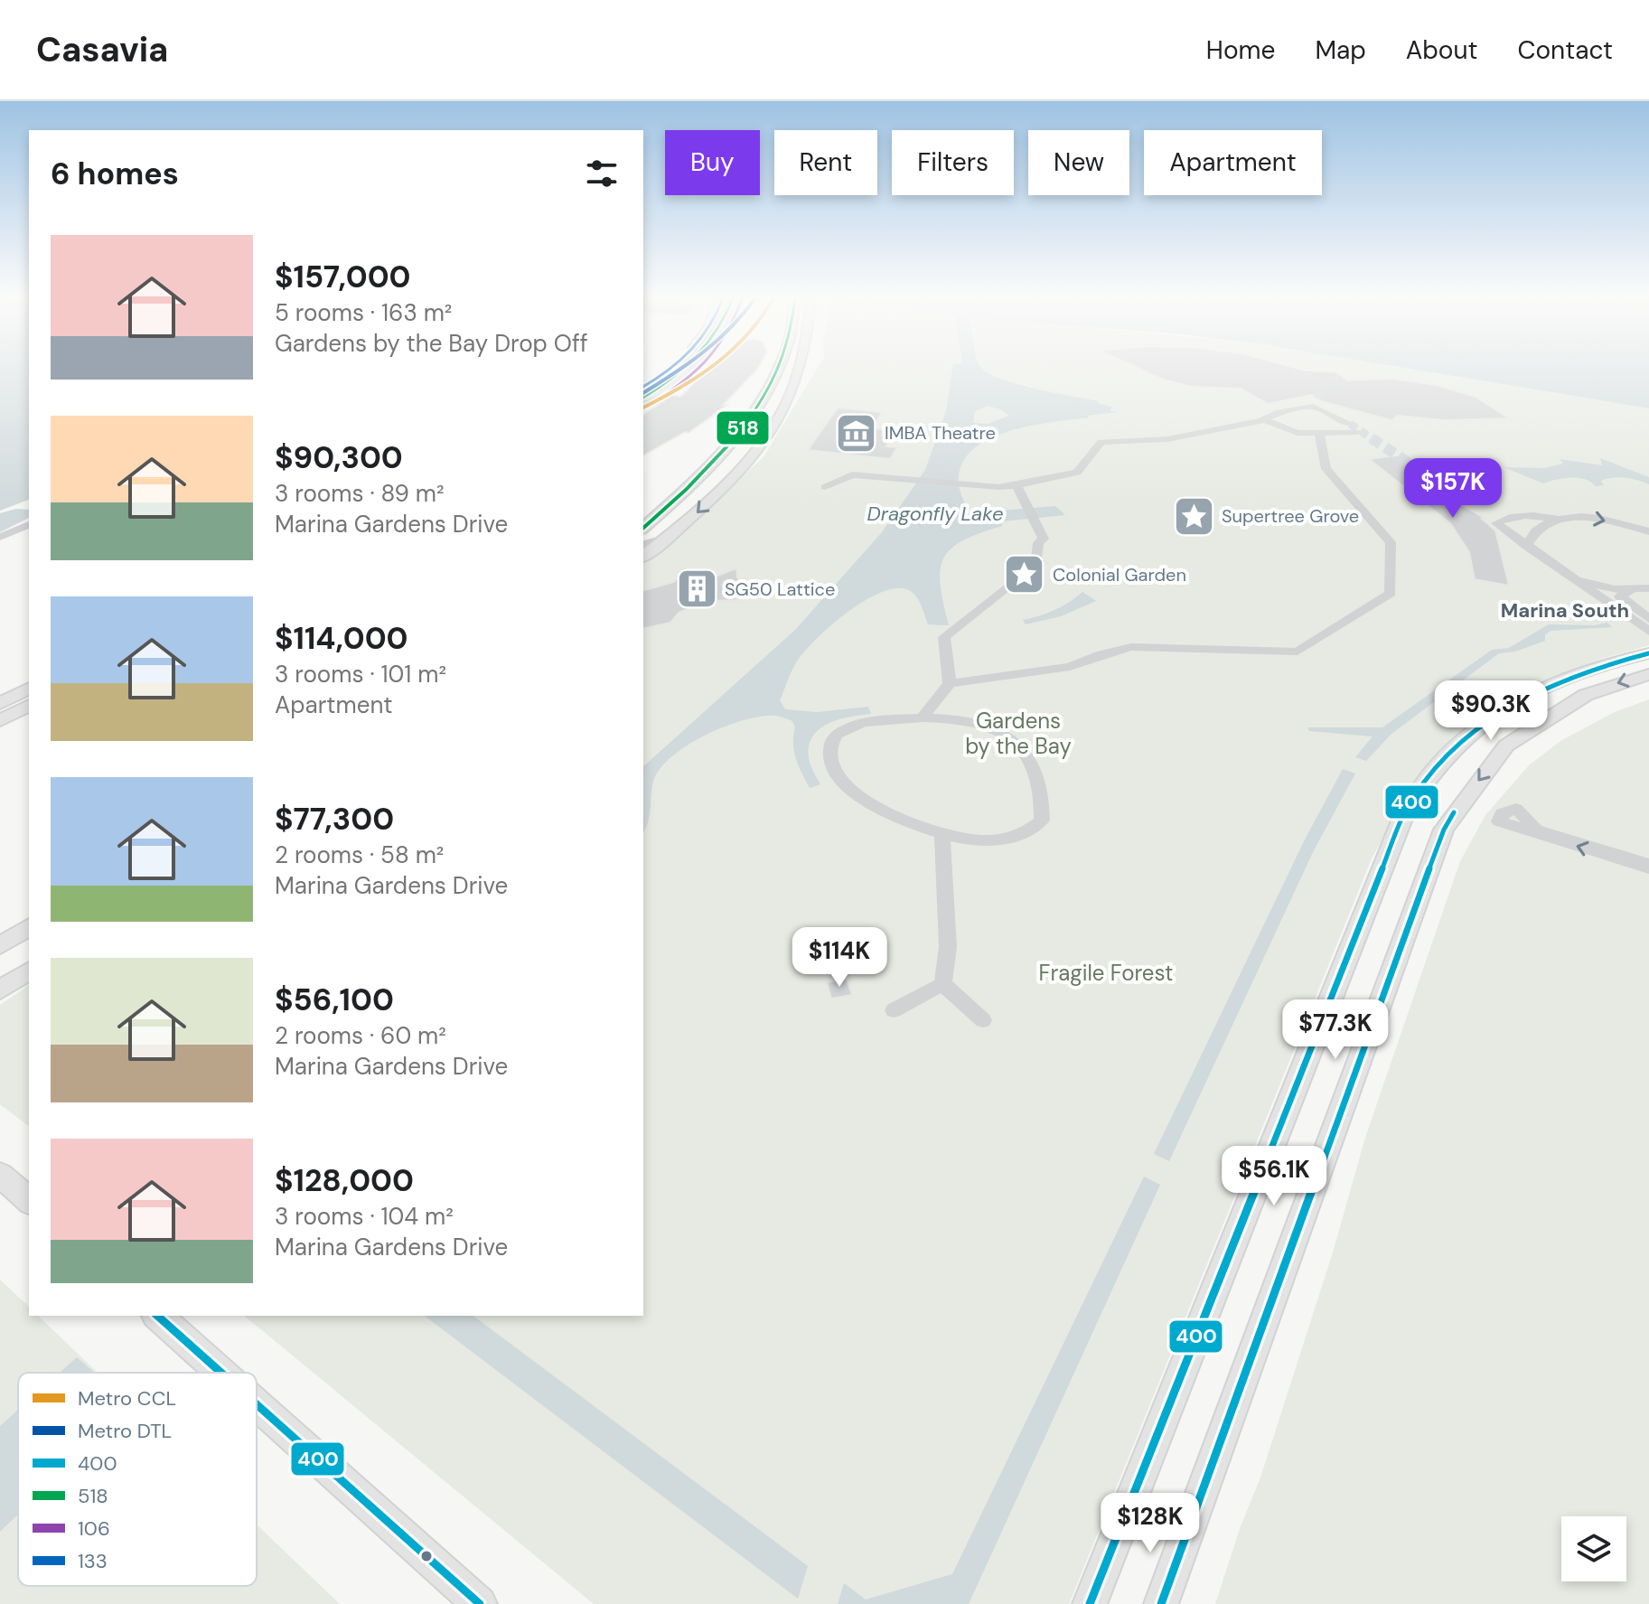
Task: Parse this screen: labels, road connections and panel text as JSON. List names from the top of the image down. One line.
{"districts":["Marina South"],"water":["Dragonfly Lake"],"parks":["Gardens by the Bay","Fragile Forest"],"places":{"museum":["IMBA Theatre"],"place":["Supertree Grove","Colonial Garden"],"building":["SG50 Lattice"]},"lines":["metro line CCL","metro line DTL","transit line 518","transit line 106","transit line 133","transit line 400"],"legend":["Metro CCL","Metro DTL","400","518","106","133"],"page":{"header":"Casavia","nav":["Home","Map","About","Contact"],"chip":["Buy","Rent","Filters","New","Apartment"],"heading":"6 homes","list":[{"name":"$157,000","note":"5 rooms · 163 m² · Gardens by the Bay Drop Off"},{"name":"$90,300","note":"3 rooms · 89 m² · Marina Gardens Drive"},{"name":"$114,000","note":"3 rooms · 101 m² · Apartment"},{"name":"$77,300","note":"2 rooms · 58 m² · Marina Gardens Drive"},{"name":"$56,100","note":"2 rooms · 60 m² · Marina Gardens Drive"},{"name":"$128,000","note":"3 rooms · 104 m² · Marina Gardens Drive"}],"price":["$157K","$90.3K","$114K","$77.3K","$56.1K","$128K"]}}
